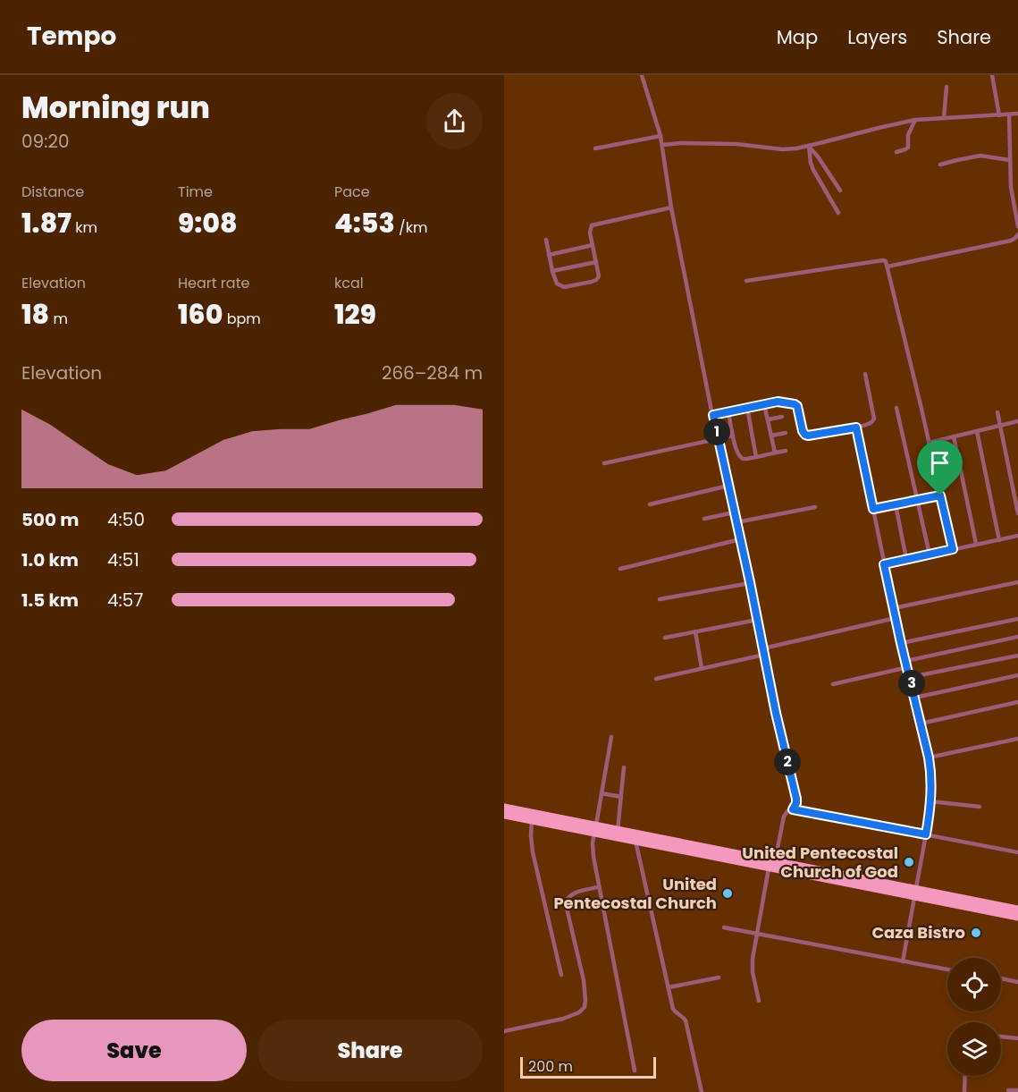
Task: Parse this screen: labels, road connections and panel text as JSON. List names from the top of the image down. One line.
{"places":["United Pentecostal Church of God","United Pentecostal Church","Caza Bistro"],"scale_bar":"200 m","page":{"header":"Tempo","nav":["Map","Layers","Share"],"heading":["Morning run","09:20"],"stats":[["Distance","1.87 km"],["Time","9:08"],["Pace","4:53 /km"],["Elevation","18 m"],["Heart rate","160 bpm"],["kcal","129"]],"chart":["Elevation","266–284 m"],"pins":["1","3","2"],"list":[{"name":"500 m","note":"4:50"},{"name":"1.0 km","note":"4:51"},{"name":"1.5 km","note":"4:57"}],"buttons":["Save","Share"],"scale":"200 m"}}
